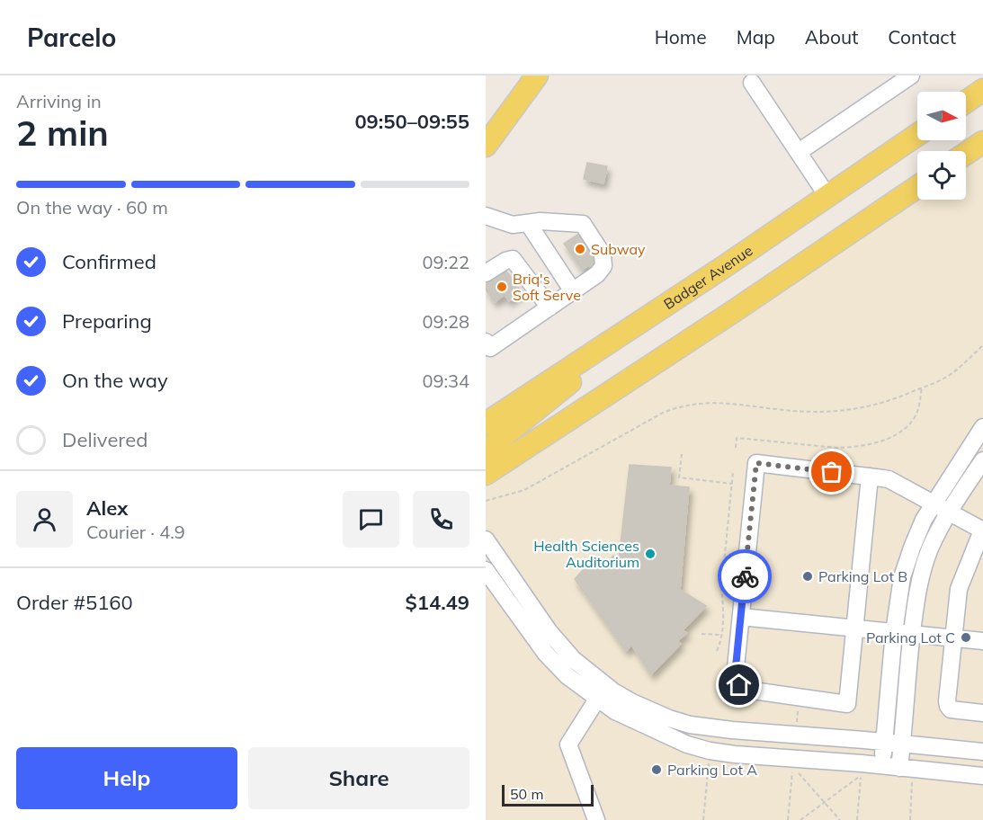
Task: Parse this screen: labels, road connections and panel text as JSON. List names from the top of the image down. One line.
{"streets":{"main road":["Badger Avenue"]},"places":["Subway","Briq's Soft Serve","Health Sciences Auditorium","Parking Lot B","Parking Lot C","Parking Lot A"],"scale_bar":"50 m","north":"right","page":{"header":"Parcelo","nav":["Home","Map","About","Contact"],"heading":["2 min","Arriving in","09:50–09:55"],"panel":["Alex","Courier · 4.9","Order #5160","$14.49"],"bar":"On the way · 60 m","list":[["Confirmed","09:22"],["Preparing","09:28"],["On the way","09:34"],"Delivered"],"buttons":["Help","Share"],"scale":"50 m"}}
